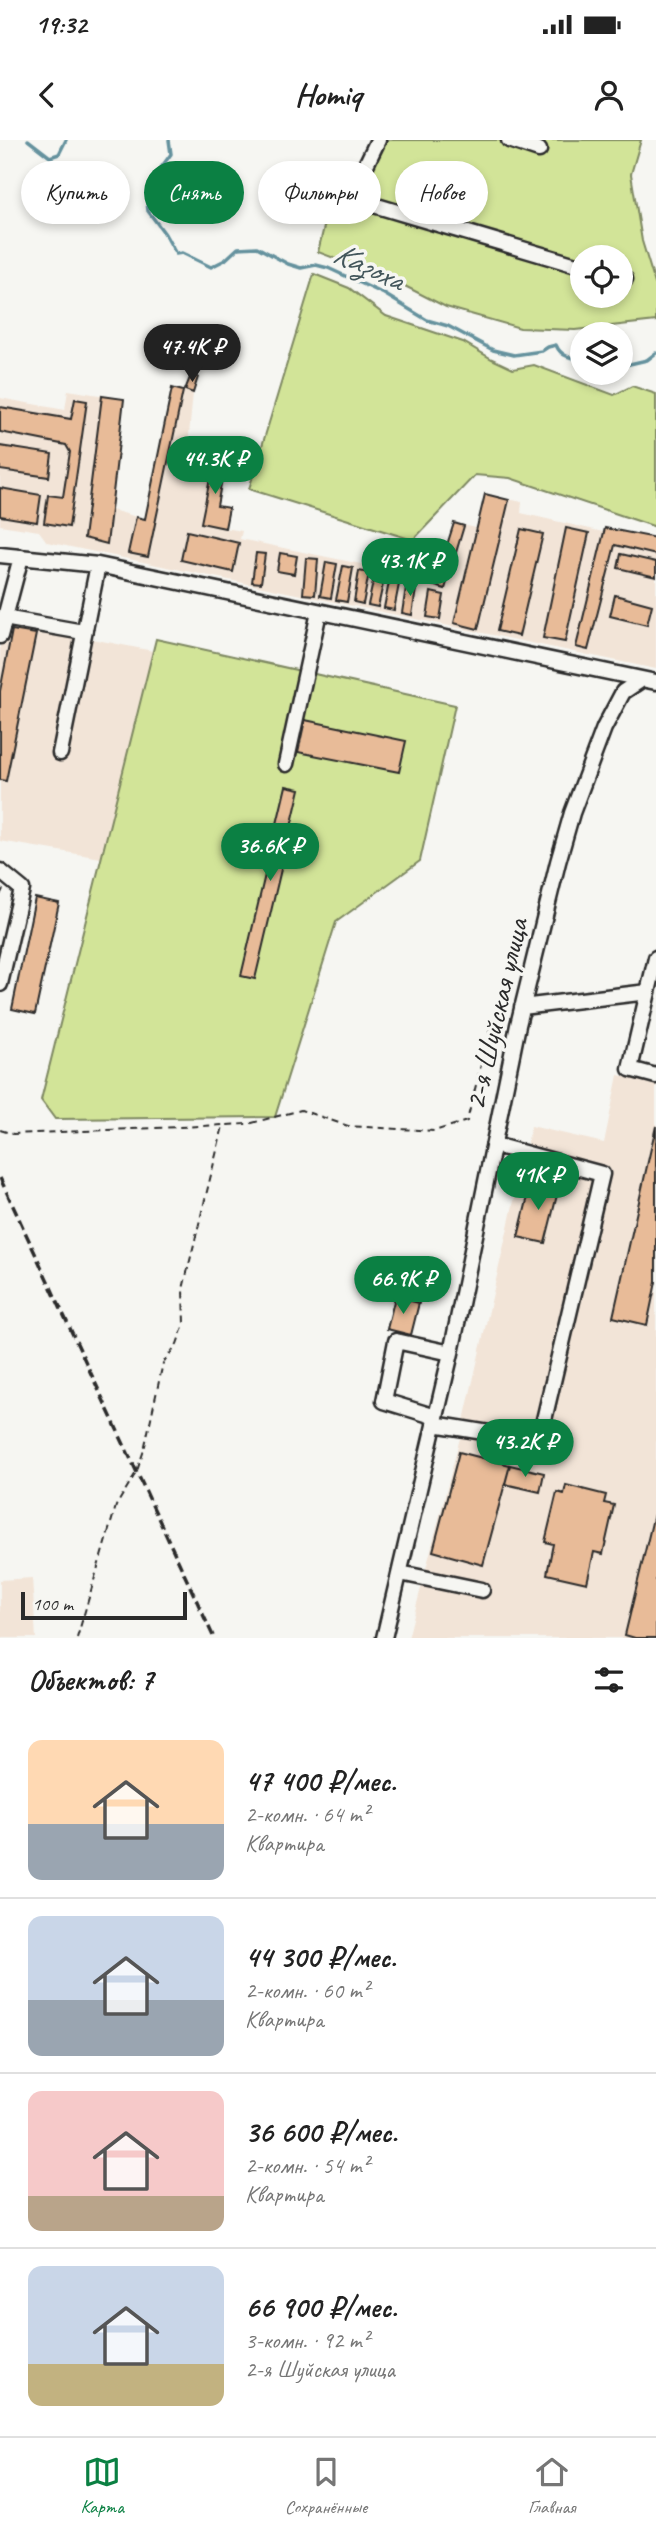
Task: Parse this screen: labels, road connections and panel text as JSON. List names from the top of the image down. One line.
{"streets":{"street":["2-я Шуйская улица"]},"water":["Казоха"],"scale_bar":"100 m","page":{"status":"19:32","header":"Homiq","chip":["Купить","Снять","Фильтры","Новое"],"price":["47.4K ₽","44.3K ₽","43.1K ₽","36.6K ₽","41K ₽","66.9K ₽","43.2K ₽"],"scale":"100 m","heading":"Объектов: 7","list":[{"name":"47 400 ₽/мес.","note":"2-комн. · 64 m² · Квартира"},{"name":"44 300 ₽/мес.","note":"2-комн. · 60 m² · Квартира"},{"name":"36 600 ₽/мес.","note":"2-комн. · 54 m² · Квартира"},{"name":"66 900 ₽/мес.","note":"3-комн. · 92 m² · 2-я Шуйская улица"}],"tabs":["Карта","Сохранённые","Главная"]}}
